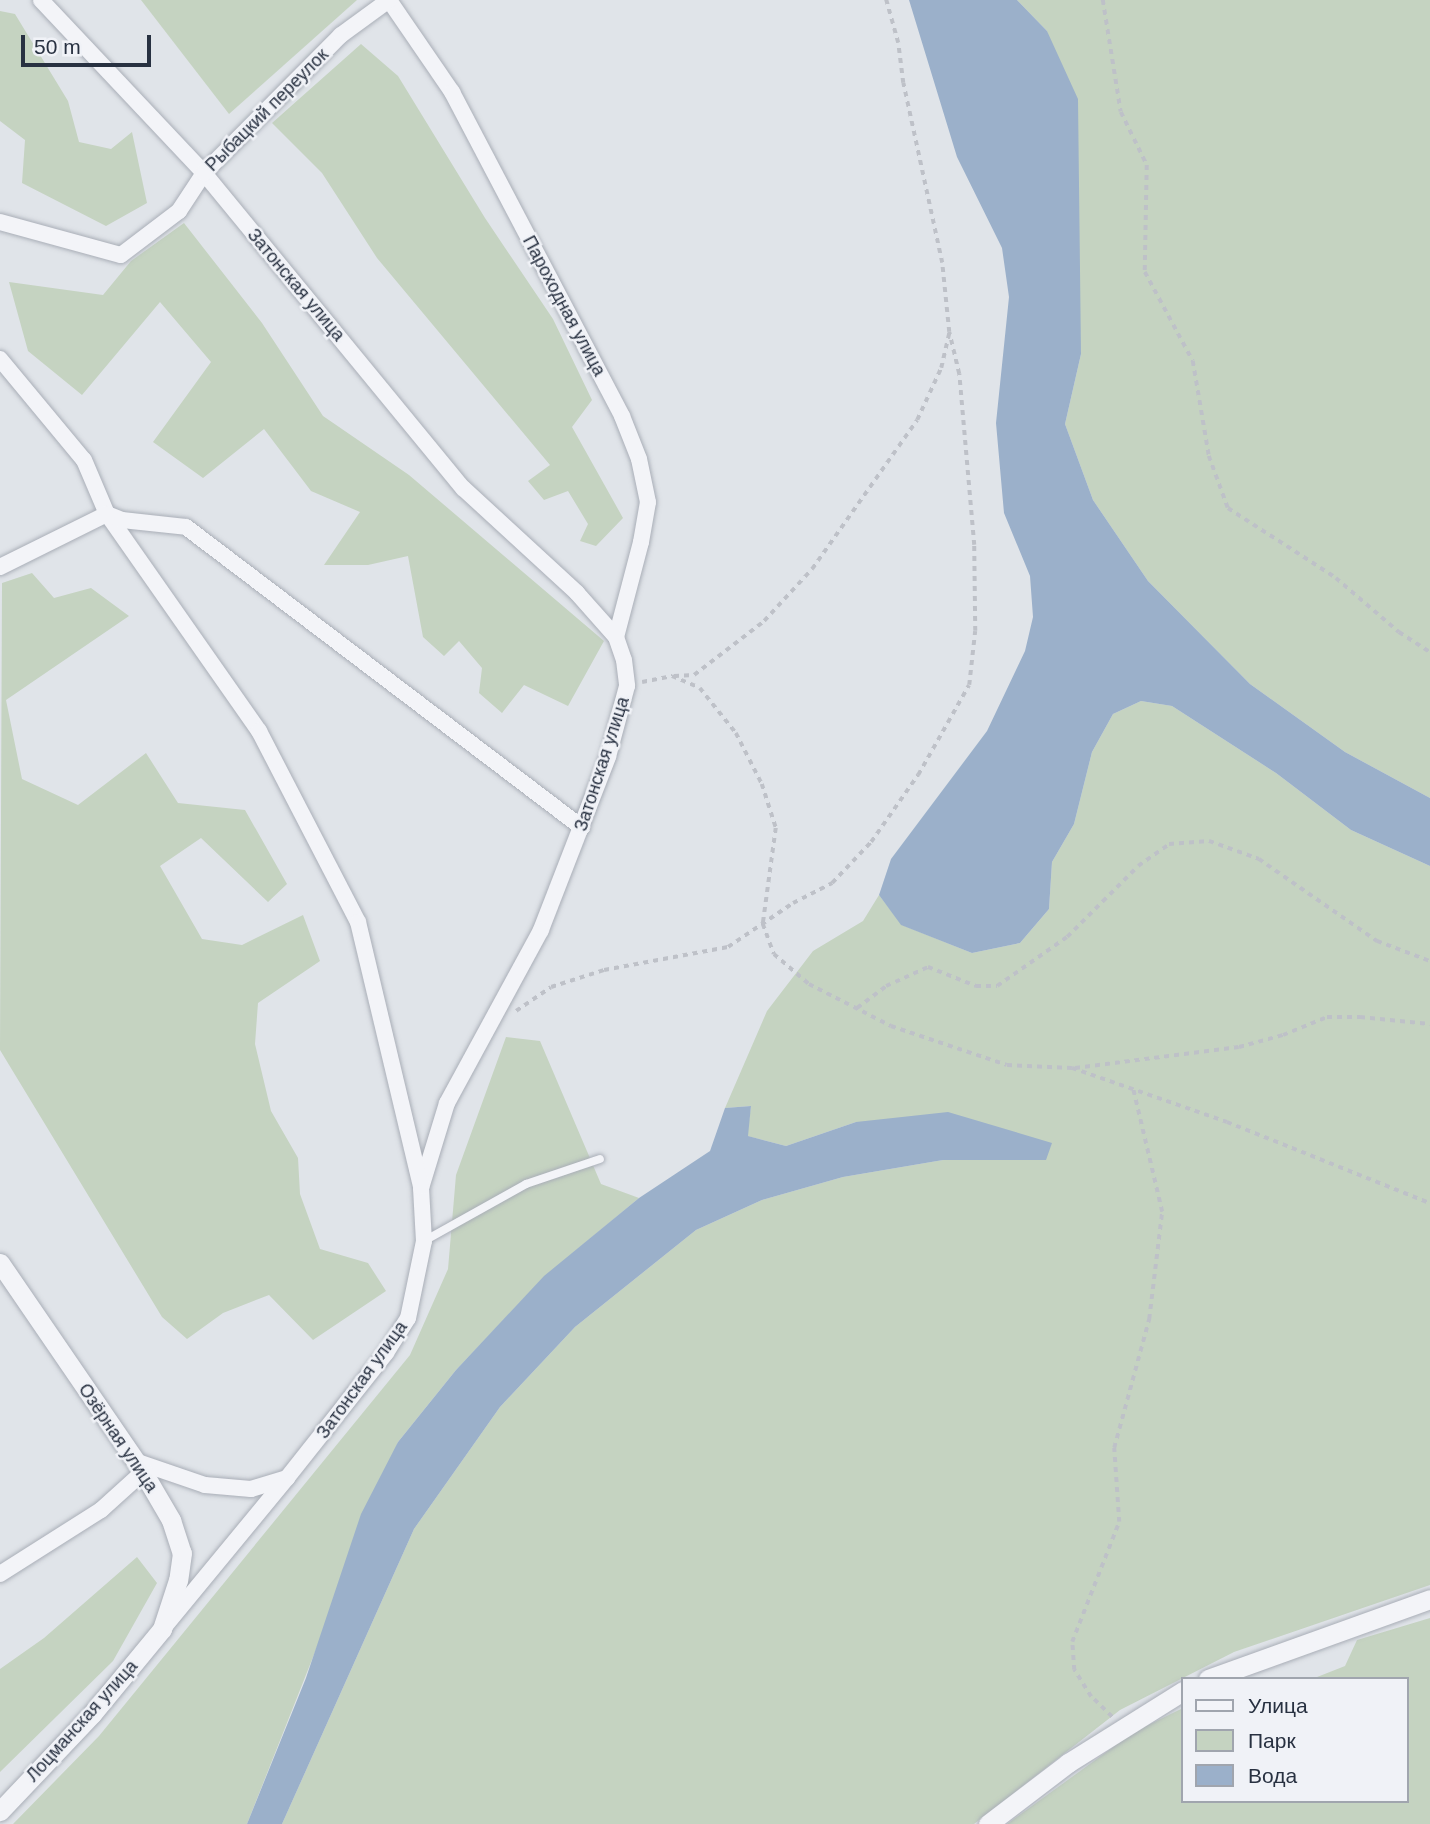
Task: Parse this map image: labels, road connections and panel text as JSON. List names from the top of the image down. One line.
{"streets":{"street":["Рыбацкий переулок","Затонская улица","Пароходная улица","Озёрная улица","Лоцманская улица"]},"crossings":[["Рыбацкий переулок","Затонская улица"],["Рыбацкий переулок","Пароходная улица"],["Затонская улица","Пароходная улица"],["Затонская улица","Озёрная улица"],["Затонская улица","Лоцманская улица"],["Озёрная улица","Лоцманская улица"]],"legend":["Улица","Парк","Вода"],"scale_bar":"50 m"}
